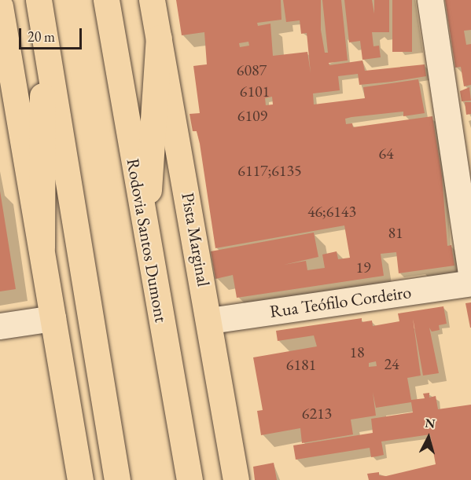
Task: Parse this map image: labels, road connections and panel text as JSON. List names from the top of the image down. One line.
{"streets":{"main road":["Pista Marginal","Rodovia Santos Dumont"],"street":["Rua Teófilo Cordeiro"]},"crossings":[["Pista Marginal","Rua Teófilo Cordeiro"]],"house_numbers":["6087","6101","6109","64","6117;6135","46;6143","81","19","18","24","6181","6213"],"scale_bar":"20 m","north":"top"}
